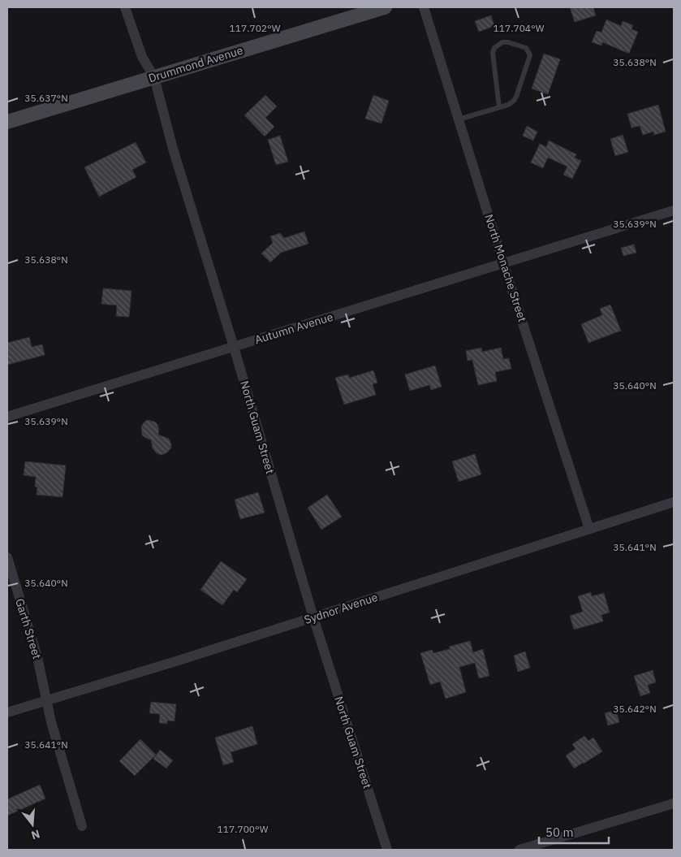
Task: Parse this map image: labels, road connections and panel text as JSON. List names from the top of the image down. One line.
{"streets":{"street":["Drummond Avenue","North Monache Street","Autumn Avenue","North Guam Street","Sydnor Avenue","Garth Street"]},"crossings":[["Drummond Avenue","North Guam Street"],["North Monache Street","Autumn Avenue"],["North Monache Street","Sydnor Avenue"],["Autumn Avenue","North Guam Street"],["North Guam Street","Sydnor Avenue"],["Sydnor Avenue","Garth Street"]],"scale_bar":"50 m","north":"bottom","coordinates":["117.702°W","117.704°W","35.638°N","35.637°N","35.639°N","35.640°N","35.641°N","35.642°N","117.700°W"]}
